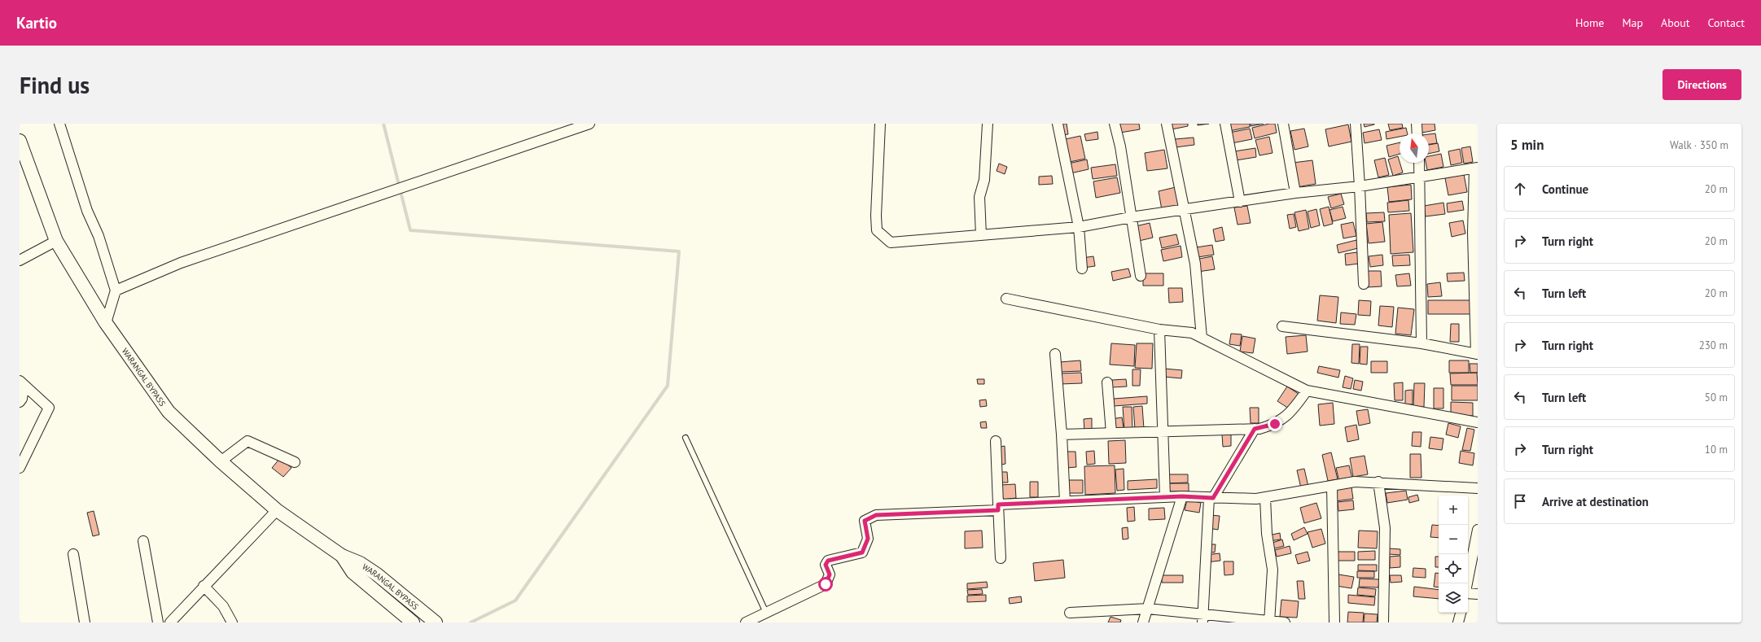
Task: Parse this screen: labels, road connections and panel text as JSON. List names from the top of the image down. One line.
{"streets":{"main road":["WARANGAL BYPASS"]},"north":"top","page":{"header":"Kartio","nav":["Home","Map","About","Contact"],"buttons":"Directions","title":"Find us","heading":["5 min","Walk · 350 m"],"list":[["Continue","20 m"],["Turn right","20 m"],["Turn left","20 m"],["Turn right","230 m"],["Turn left","50 m"],["Turn right","10 m"],"Arrive at destination"],"map_buttons":["+","−"]}}
